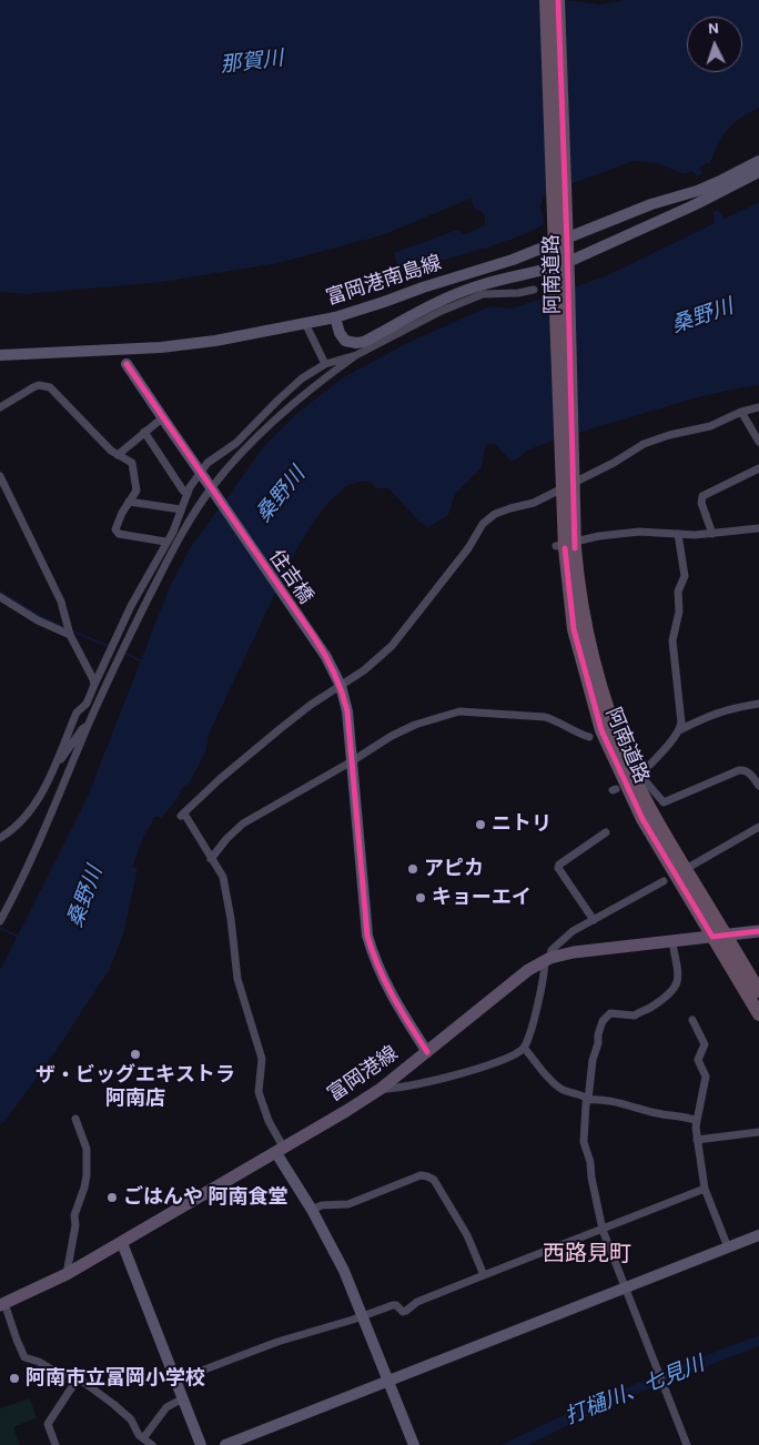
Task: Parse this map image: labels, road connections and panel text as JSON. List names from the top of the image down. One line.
{"streets":{"highway":["阿南道路"],"main road":["富岡港線"],"street":["富岡港南島線","住吉橋"]},"crossings":[["阿南道路","富岡港線"],["富岡港南島線","住吉橋"],["住吉橋","富岡港線"]],"districts":["西路見町"],"water":["那賀川","桑野川","打樋川、七見川"],"places":["ニトリ","アピカ","キョーエイ","ザ・ビッグエキストラ 阿南店","ごはんや 阿南食堂","阿南市立富岡小学校"],"north":"top"}
